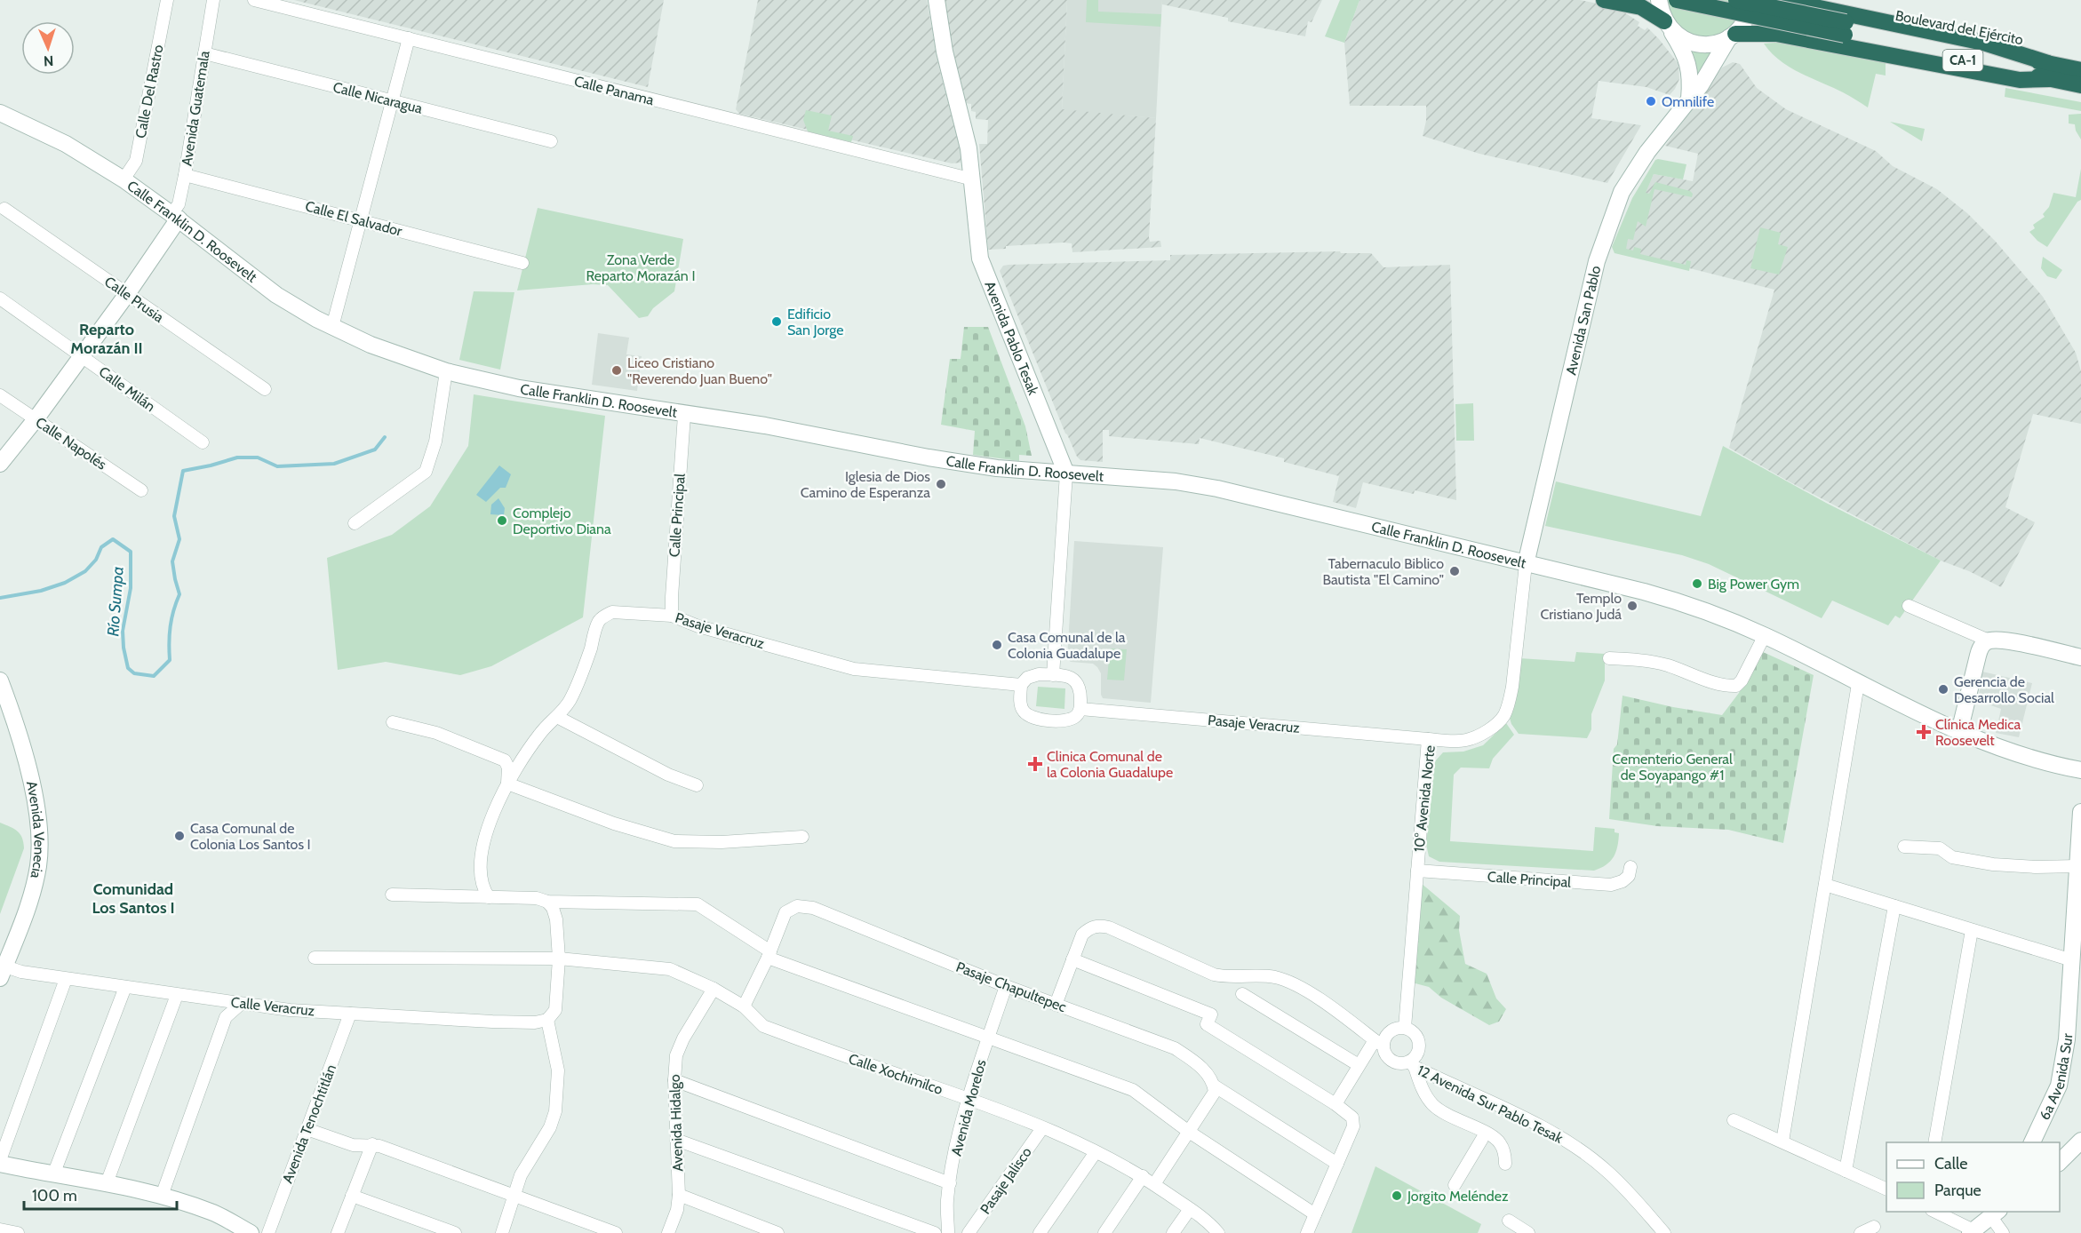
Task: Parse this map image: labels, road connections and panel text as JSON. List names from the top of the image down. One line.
{"streets":{"highway":["Boulevard del Ejército","CA-1"],"main road":["Calle Franklin D. Roosevelt","Avenida San Pablo","Avenida Pablo Tesak","Avenida Venecia","6a Avenida Sur"],"street":["Calle Panama","Calle Del Rastro","Calle Nicaragua","Avenida Guatemala","Calle El Salvador","Calle Prusia","Calle Milán","Calle Napolés","Calle Principal","Pasaje Veracruz","10° Avenida Norte","Pasaje Chapultepec","Calle Veracruz","Calle Xochimilco","12 Avenida Sur Pablo Tesak","Avenida Morelos","Avenida Hidalgo","Avenida Tenochtitlán","Pasaje Jalisco"]},"crossings":[["Calle Panama","Avenida Pablo Tesak"],["Calle Del Rastro","Calle Franklin D. Roosevelt"],["Calle Nicaragua","Avenida Guatemala"],["Avenida Guatemala","Calle El Salvador"],["Avenida Guatemala","Calle Franklin D. Roosevelt"],["Calle Franklin D. Roosevelt","Avenida San Pablo"],["Calle Franklin D. Roosevelt","Avenida Pablo Tesak"],["Calle Franklin D. Roosevelt","Calle Principal"],["Calle Franklin D. Roosevelt","10° Avenida Norte"],["Avenida San Pablo","10° Avenida Norte"],["Avenida Pablo Tesak","Pasaje Veracruz"],["Calle Principal","Pasaje Veracruz"],["Calle Principal","10° Avenida Norte"],["Pasaje Veracruz","10° Avenida Norte"],["10° Avenida Norte","12 Avenida Sur Pablo Tesak"],["Avenida Venecia","Calle Veracruz"],["Pasaje Chapultepec","Calle Xochimilco"],["Pasaje Chapultepec","Avenida Morelos"],["Calle Veracruz","Avenida Tenochtitlán"],["Calle Xochimilco","Avenida Morelos"],["Calle Xochimilco","Avenida Hidalgo"],["Calle Xochimilco","Pasaje Jalisco"]],"districts":["Reparto Morazán II","Comunidad Los Santos I"],"water":["Río Sumpa"],"parks":["Zona Verde Reparto Morazán I","Cementerio General de Soyapango #1"],"places":{"other":["Omnilife","Edificio San Jorge","Liceo Cristiano \"Reverendo Juan Bueno\"","Iglesia de Dios Camino de Esperanza","Complejo Deportivo Diana","Tabernaculo Biblico Bautista \"El Camino\"","Big Power Gym","Templo Cristiano Judá","Casa Comunal de la Colonia Guadalupe","Gerencia de Desarrollo Social","Casa Comunal de Colonia Los Santos I","Jorgito Meléndez"],"health":["Clínica Medica Roosevelt","Clinica Comunal de la Colonia Guadalupe"]},"legend":["Calle","Parque"],"scale_bar":"100 m","north":"bottom"}
